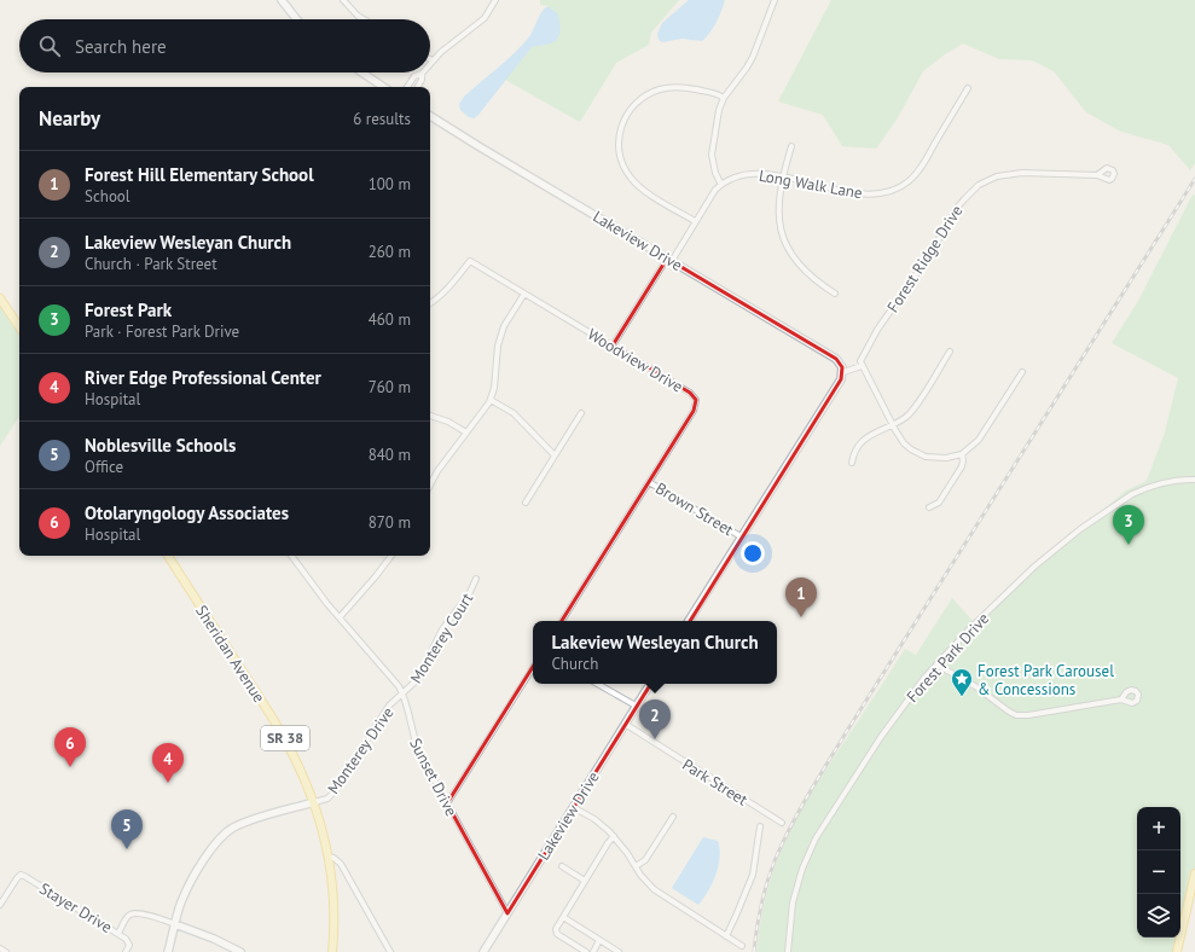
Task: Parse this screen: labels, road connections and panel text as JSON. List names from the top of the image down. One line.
{"streets":{"main road":["Sheridan Avenue","SR 38"],"street":["Long Walk Lane","Lakeview Drive","Forest Ridge Drive","Woodview Drive","Brown Street","Monterey Court","Forest Park Drive","Monterey Drive","Sunset Drive","Park Street","Stayer Drive"]},"crossings":[["Long Walk Lane","Lakeview Drive"],["Long Walk Lane","Woodview Drive"],["Lakeview Drive","Sunset Drive"],["Lakeview Drive","Park Street"],["Woodview Drive","Brown Street"],["Monterey Court","Monterey Drive"],["Monterey Court","Sunset Drive"],["Sheridan Avenue","Monterey Drive"],["Monterey Drive","Sunset Drive"]],"places":{"place":["Forest Park Carousel & Concessions"]},"page":{"search":"Search here","heading":["Nearby","6 results"],"list":[{"mark":"1","name":"Forest Hill Elementary School","note":"School","value":"100 m"},{"mark":"2","name":"Lakeview Wesleyan Church","note":"Church · Park Street","value":"260 m"},{"mark":"3","name":"Forest Park","note":"Park · Forest Park Drive","value":"460 m"},{"mark":"4","name":"River Edge Professional Center","note":"Hospital","value":"760 m"},{"mark":"5","name":"Noblesville Schools","note":"Office","value":"840 m"},{"mark":"6","name":"Otolaryngology Associates","note":"Hospital","value":"870 m"}],"pins":["3","1","2","6","4","5"],"popup":["Lakeview Wesleyan Church","Church"],"map_buttons":["+","−"]}}
